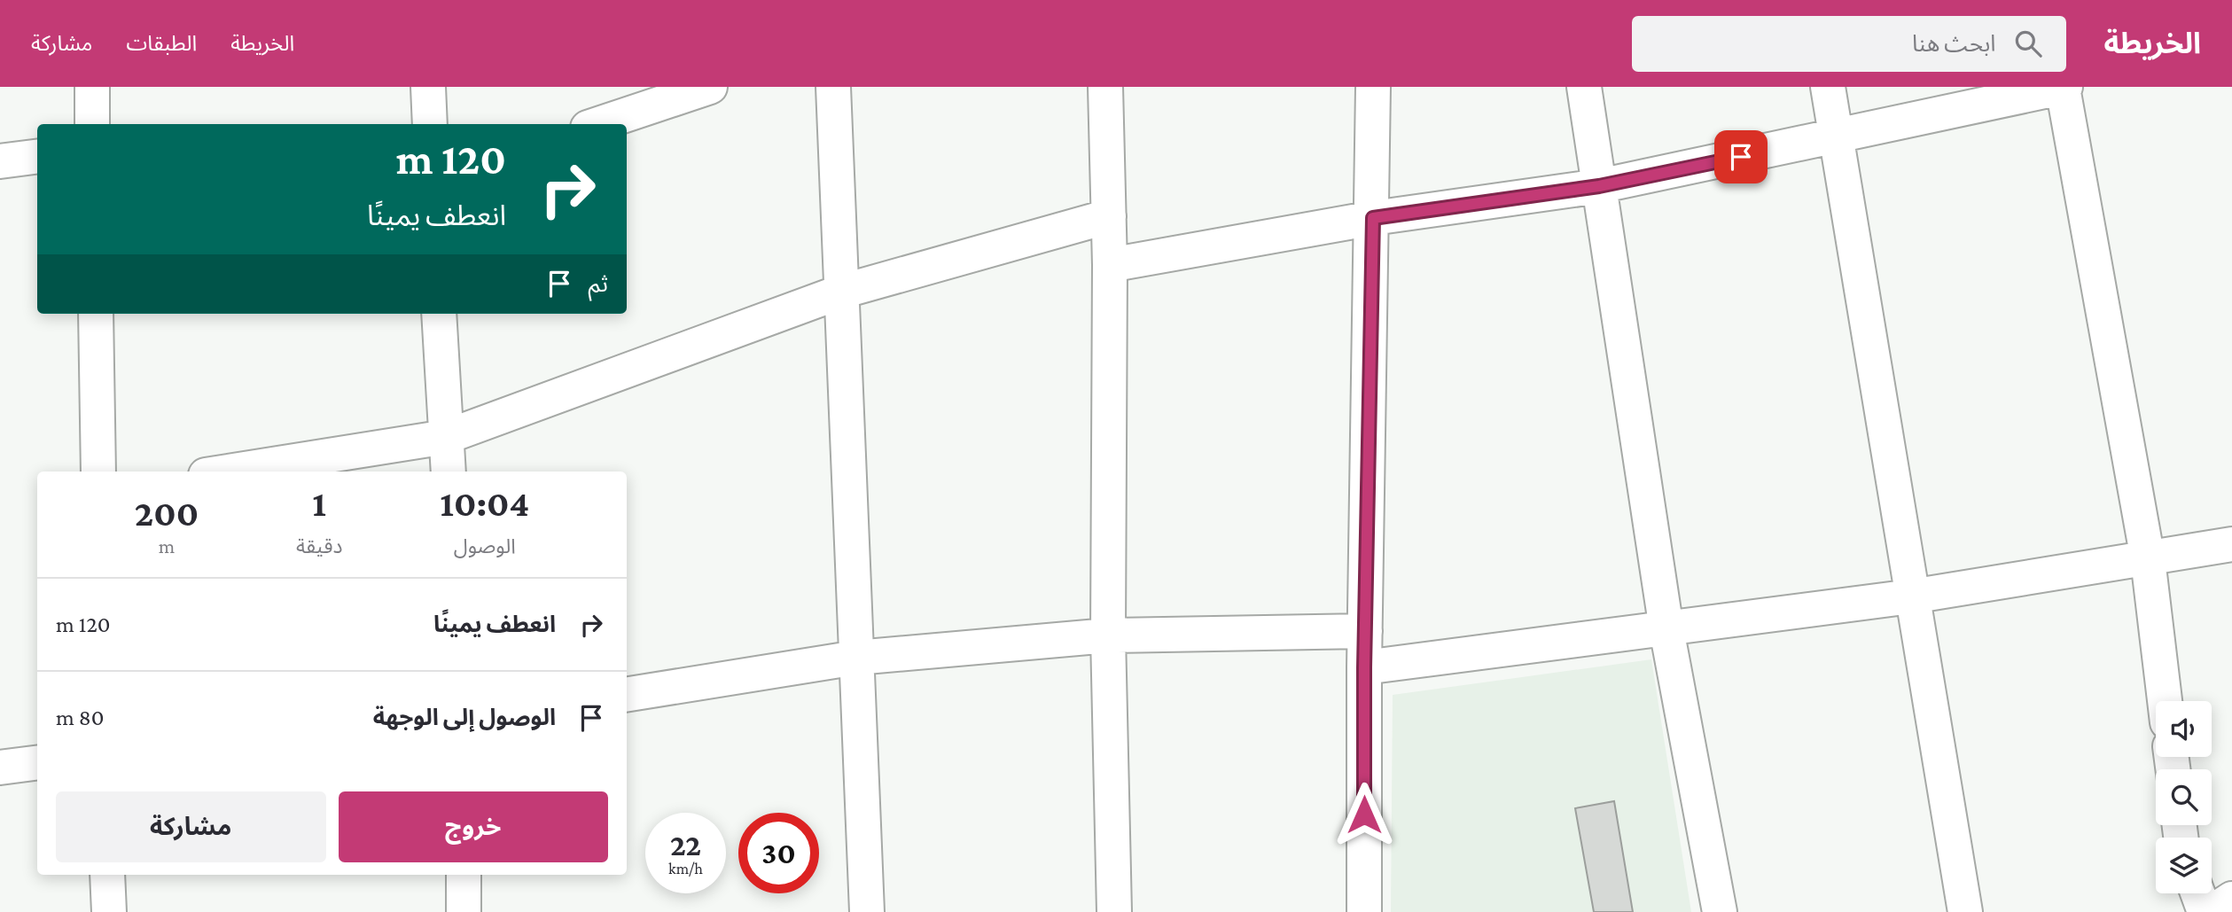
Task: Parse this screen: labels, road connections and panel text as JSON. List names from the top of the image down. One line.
{"page":{"header":"الخريطة","search":"ابحث هنا","nav":["الخريطة","الطبقات","مشاركة"],"turn":["120 m","انعطف يمينًا"],"then":"ثم","eta":["10:04","الوصول","1","دقيقة","200","m"],"list":[{"name":"انعطف يمينًا","value":"120 m"},{"name":"الوصول إلى الوجهة","value":"80 m"}],"buttons":["خروج","مشاركة"],"speed":"22 km/h","limit":"30"}}
